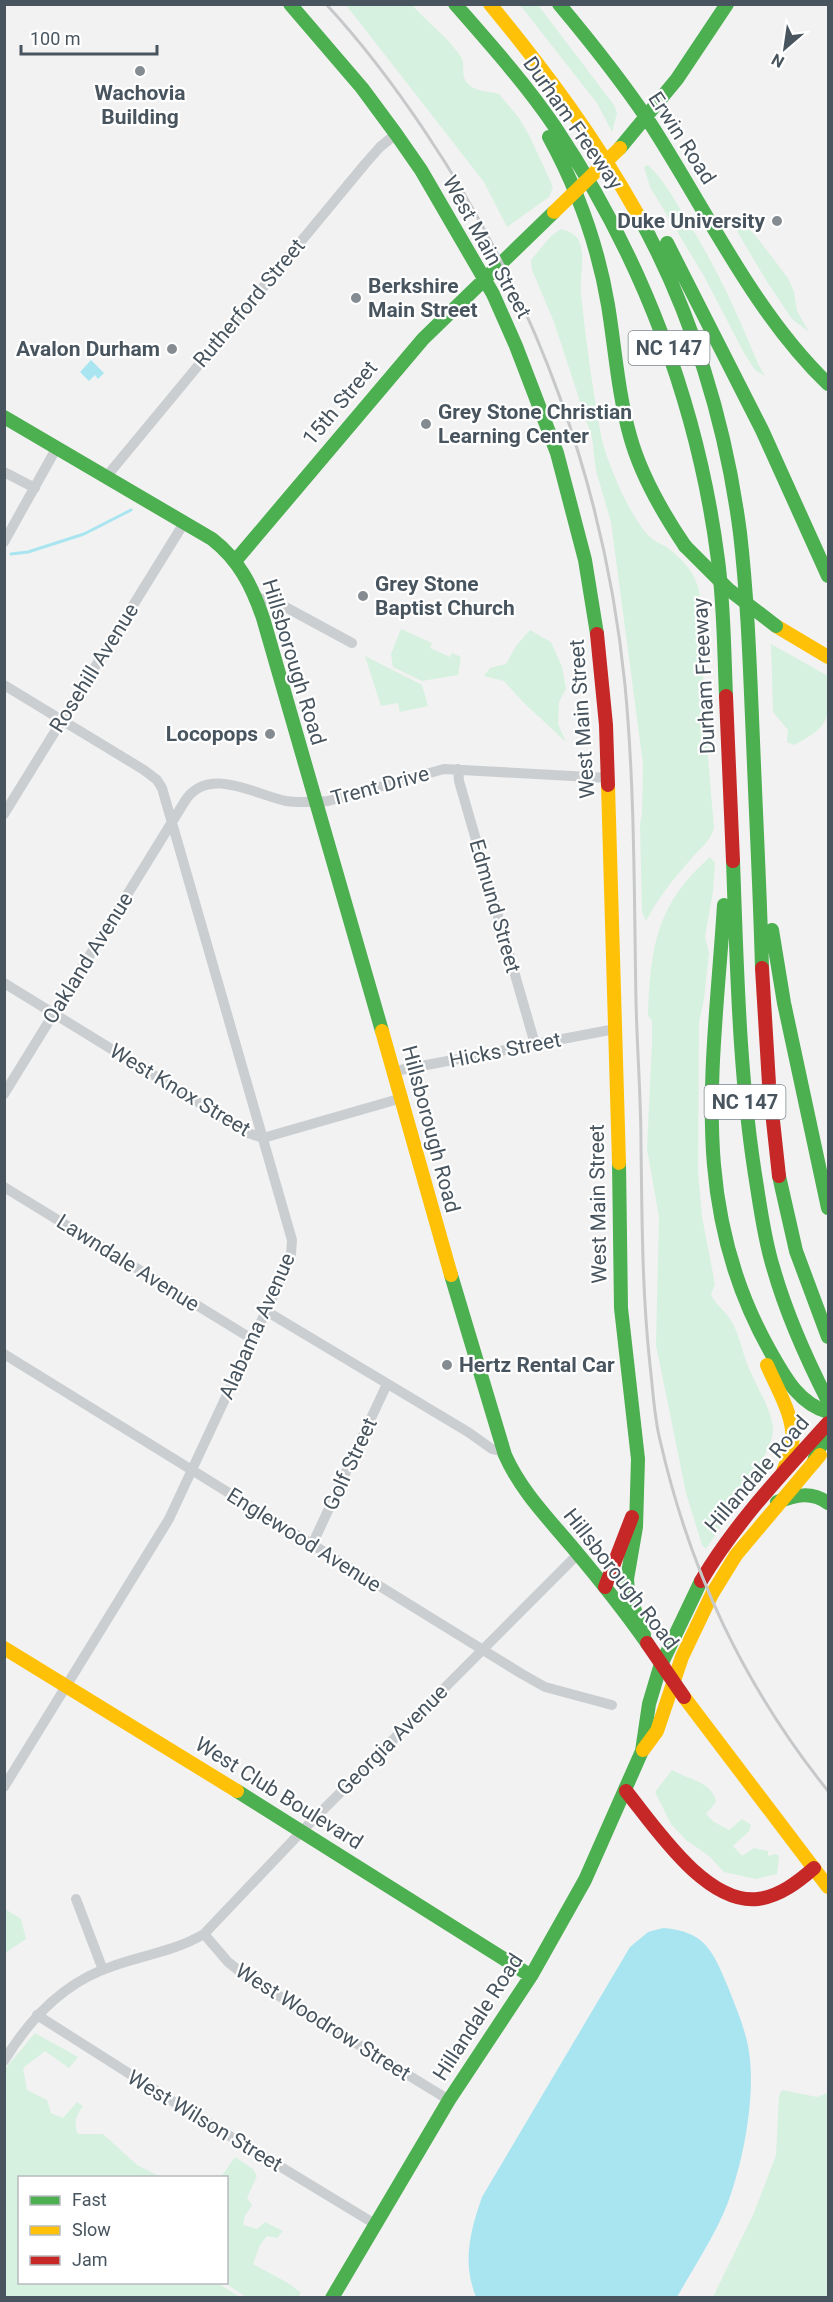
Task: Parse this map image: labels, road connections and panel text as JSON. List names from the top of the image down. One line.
{"streets":{"main road":["Durham Freeway","Erwin Road","West Main Street","NC 147","15th Street","Hillsborough Road","Hillandale Road","West Club Boulevard"],"street":["Rutherford Street","Rosehill Avenue","Trent Drive","Edmund Street","Oakland Avenue","Hicks Street","West Knox Street","Lawndale Avenue","Alabama Avenue","Golf Street","Englewood Avenue","Georgia Avenue","West Woodrow Street","West Wilson Street"]},"crossings":[["Erwin Road","15th Street"],["West Main Street","Rutherford Street"],["West Main Street","15th Street"],["West Main Street","Hillsborough Road"],["West Main Street","Trent Drive"],["West Main Street","Hicks Street"],["Rutherford Street","Hillsborough Road"],["15th Street","Hillsborough Road"],["Hillsborough Road","Rosehill Avenue"],["Hillsborough Road","Trent Drive"],["Hillsborough Road","Hicks Street"],["Hillsborough Road","West Knox Street"],["Hillsborough Road","Georgia Avenue"],["Rosehill Avenue","Alabama Avenue"],["Trent Drive","Edmund Street"],["Trent Drive","Oakland Avenue"],["Trent Drive","Alabama Avenue"],["Edmund Street","Hicks Street"],["Oakland Avenue","West Knox Street"],["Oakland Avenue","Alabama Avenue"],["West Knox Street","Alabama Avenue"],["Lawndale Avenue","Alabama Avenue"],["Alabama Avenue","Englewood Avenue"],["Alabama Avenue","West Club Boulevard"],["Golf Street","Englewood Avenue"],["Hillandale Road","West Club Boulevard"],["Hillandale Road","West Woodrow Street"],["Hillandale Road","West Wilson Street"],["Englewood Avenue","Georgia Avenue"],["Georgia Avenue","West Club Boulevard"],["Georgia Avenue","West Woodrow Street"],["Georgia Avenue","West Wilson Street"]],"places":["Wachovia Building","Duke University","Berkshire Main Street","Avalon Durham","Grey Stone Christian Learning Center","Grey Stone Baptist Church","Locopops","Hertz Rental Car"],"legend":["Fast","Slow","Jam"],"scale_bar":"100 m","north":"bottom left"}
